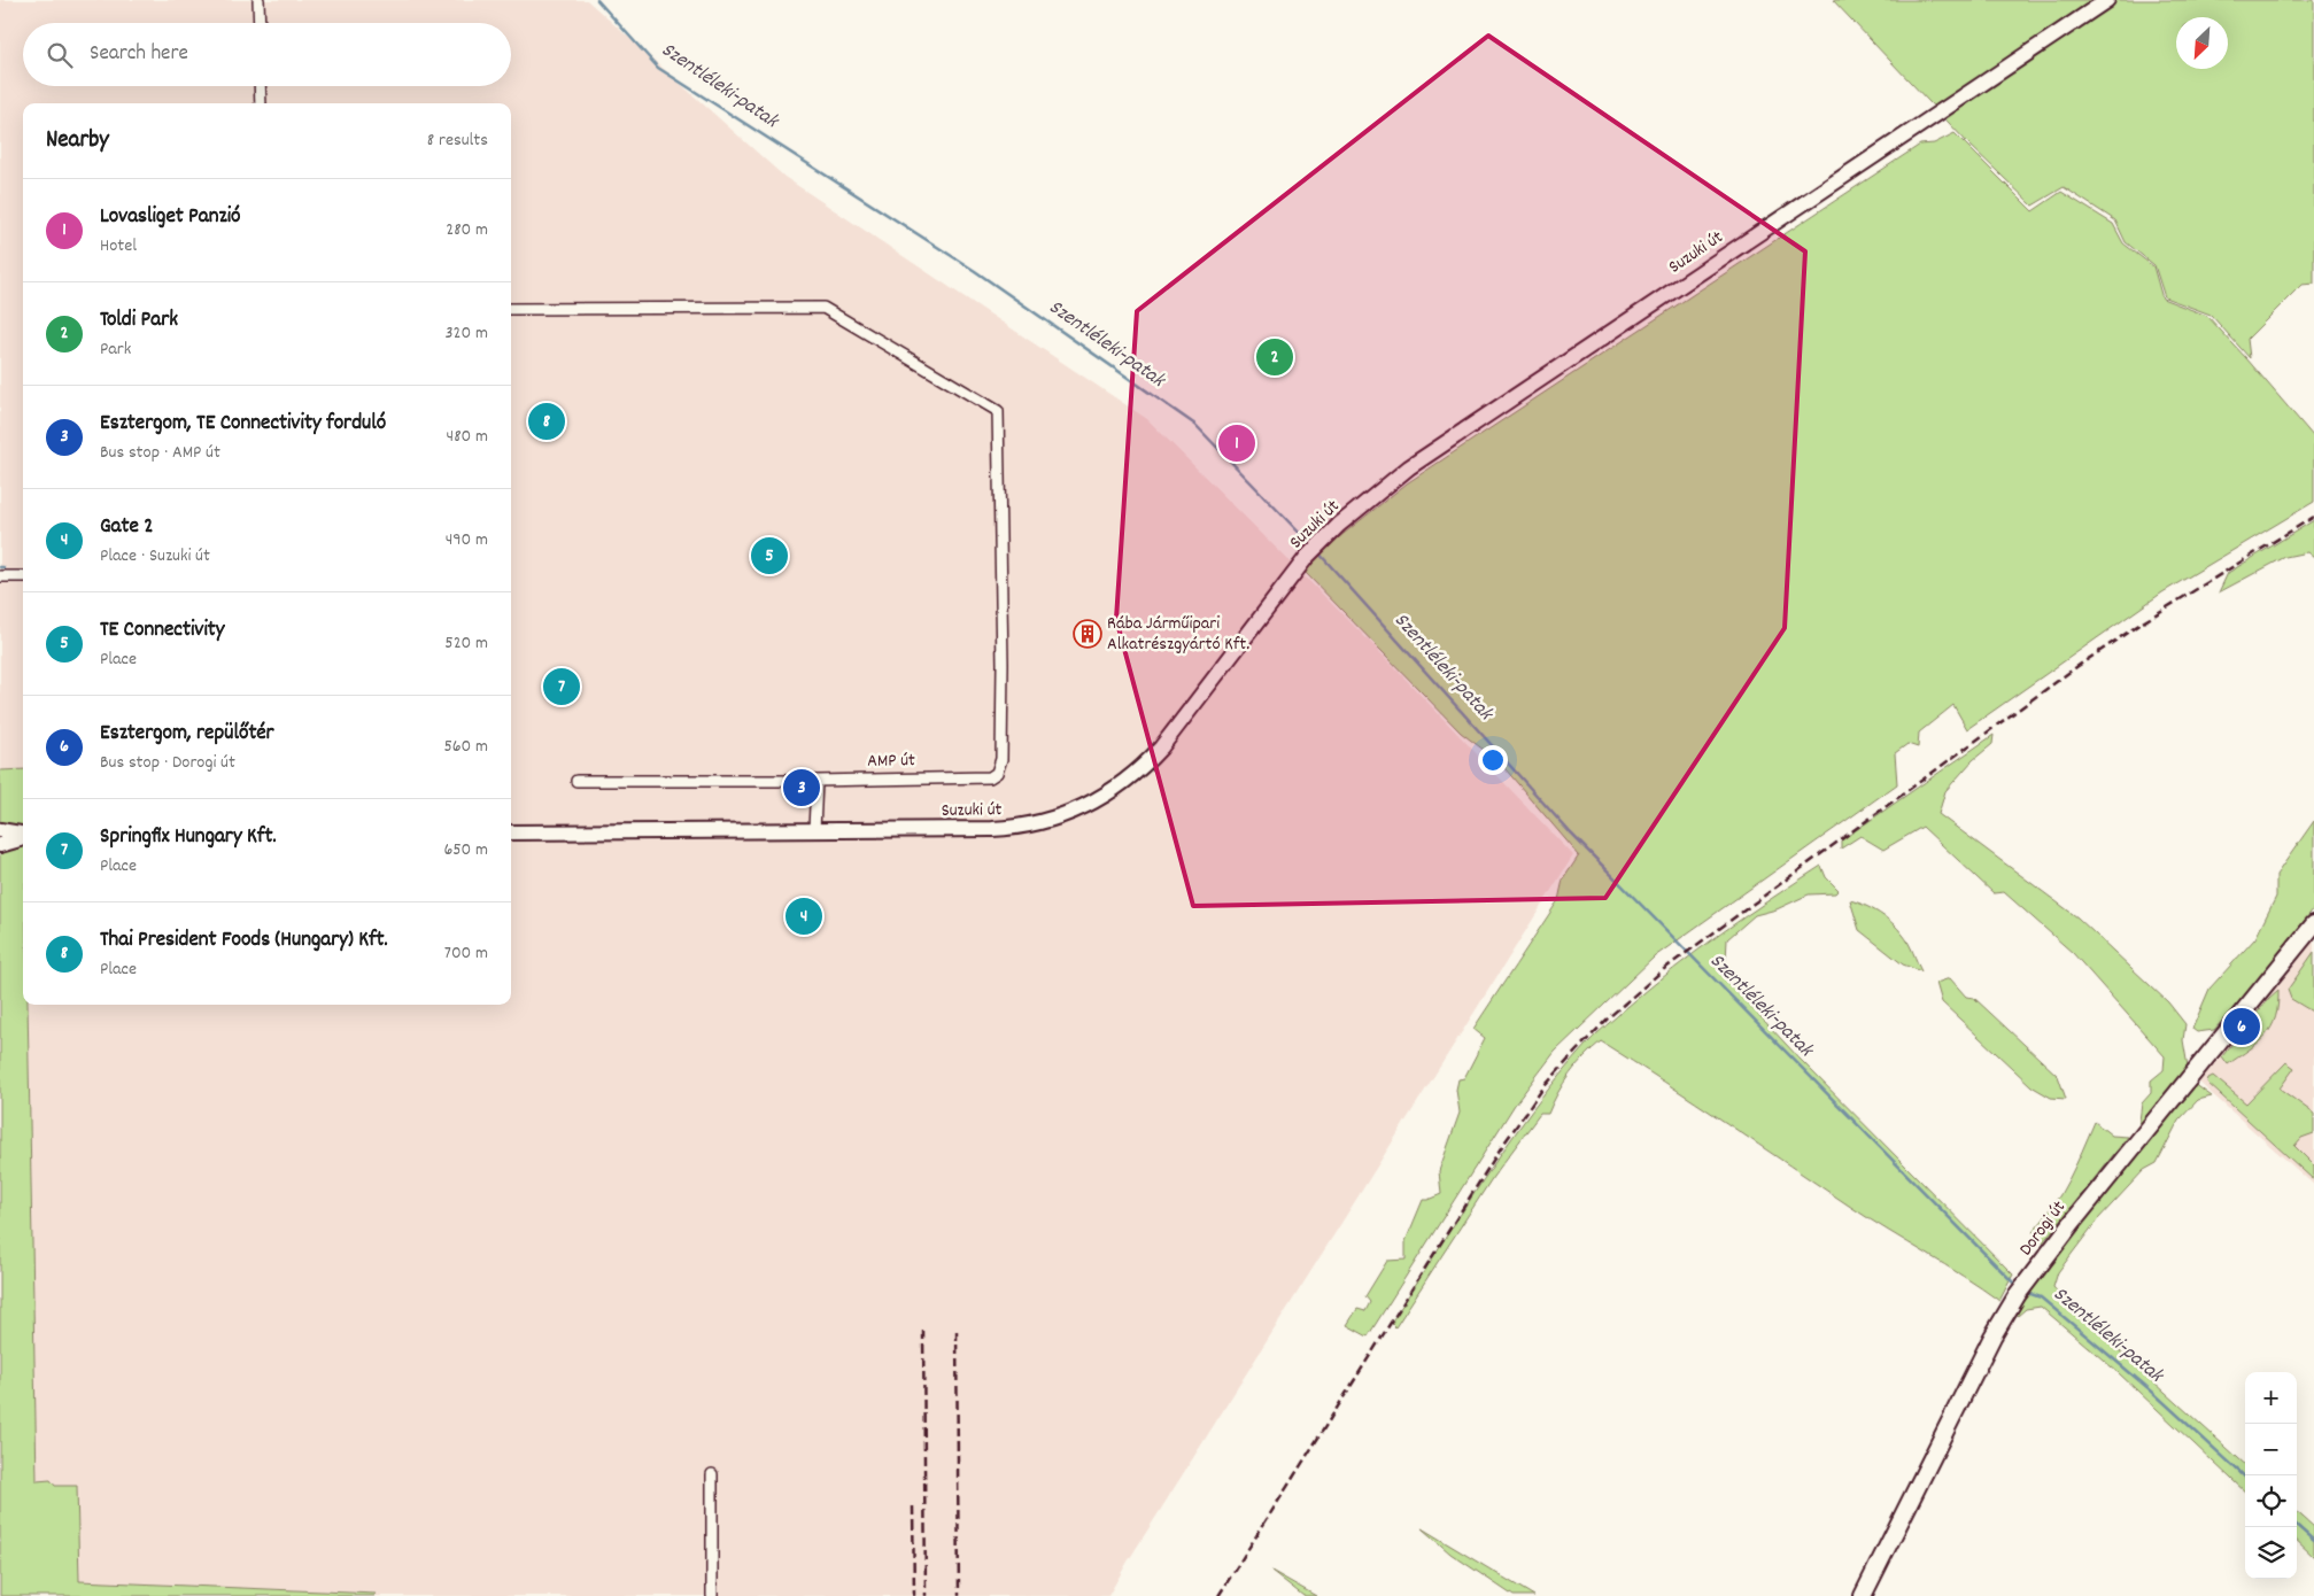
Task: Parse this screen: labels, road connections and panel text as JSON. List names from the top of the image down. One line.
{"streets":{"main road":["Suzuki út","Dorogi út"],"street":["AMP út"]},"water":["Szentléleki-patak"],"places":{"building":["Rába Járműipari Alkatrészgyártó Kft."]},"north":"bottom left","page":{"search":"Search here","heading":["Nearby","8 results"],"list":[{"mark":"1","name":"Lovasliget Panzió","note":"Hotel","value":"280 m"},{"mark":"2","name":"Toldi Park","note":"Park","value":"320 m"},{"mark":"3","name":"Esztergom, TE Connectivity forduló","note":"Bus stop · AMP út","value":"480 m"},{"mark":"4","name":"Gate 2","note":"Place · Suzuki út","value":"490 m"},{"mark":"5","name":"TE Connectivity","note":"Place","value":"520 m"},{"mark":"6","name":"Esztergom, repülőtér","note":"Bus stop · Dorogi út","value":"560 m"},{"mark":"7","name":"Springfix Hungary Kft.","note":"Place","value":"650 m"},{"mark":"8","name":"Thai President Foods (Hungary) Kft.","note":"Place","value":"700 m"}],"pins":["2","8","1","5","7","3","4","6"],"map_buttons":["+","−"]}}
